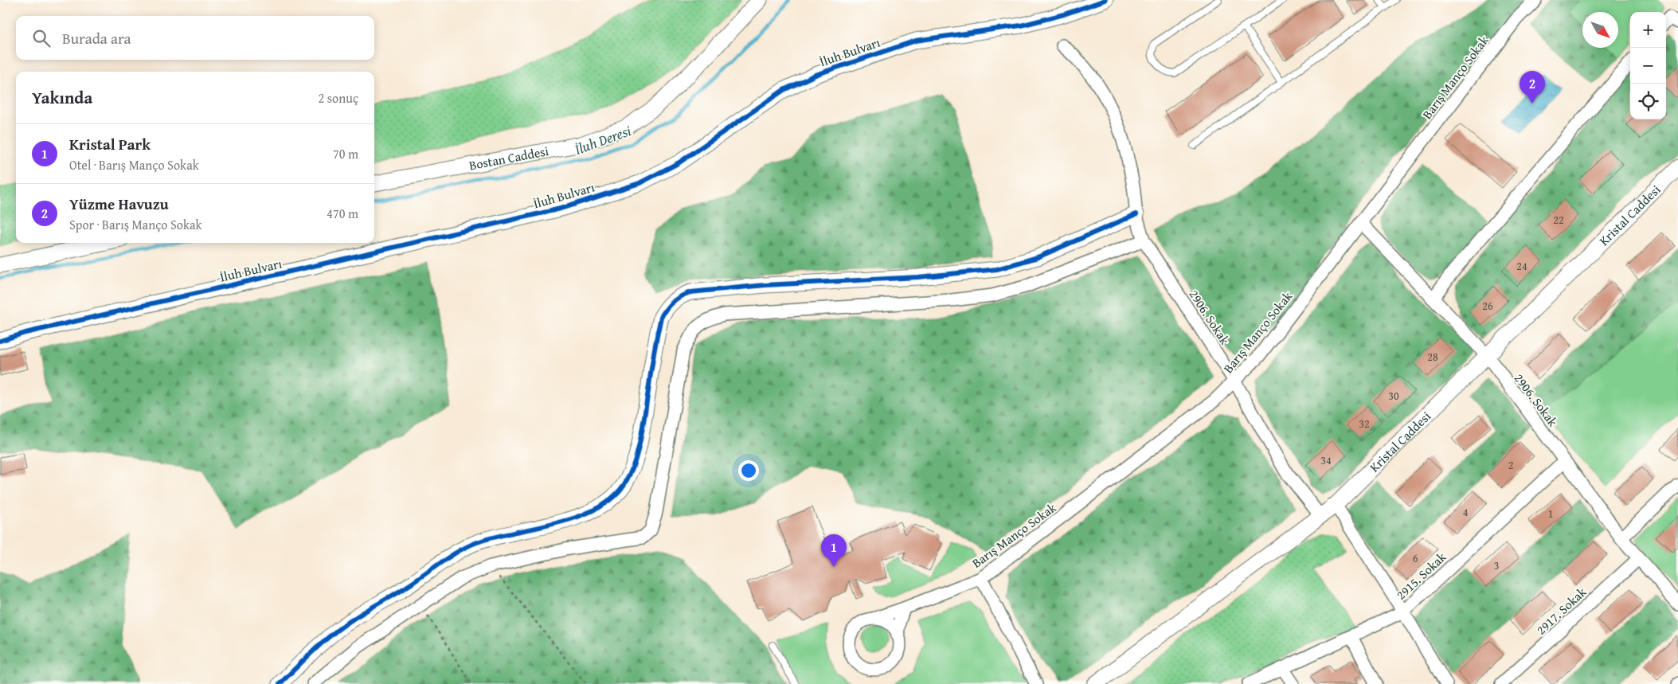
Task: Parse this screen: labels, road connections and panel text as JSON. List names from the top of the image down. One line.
{"streets":{"street":["İluh Bulvarı","Barış Manço Sokak","Bostan Caddesi","Kristal Caddesi","2906. Sokak","2915. Sokak","2917. Sokak"]},"crossings":[["Barış Manço Sokak","2906. Sokak"],["Kristal Caddesi","2906. Sokak"],["2906. Sokak","2915. Sokak"],["2906. Sokak","2917. Sokak"]],"water":["İluh Deresi"],"house_numbers":["22","24","26","28","30","32","34","2","4","1","6","3"],"north":"bottom right","page":{"map_buttons":["+","−"],"search":"Burada ara","pins":["2","1"],"heading":["Yakında","2 sonuç"],"list":[{"mark":"1","name":"Kristal Park","note":"Otel · Barış Manço Sokak","value":"70 m"},{"mark":"2","name":"Yüzme Havuzu","note":"Spor · Barış Manço Sokak","value":"470 m"}]}}
